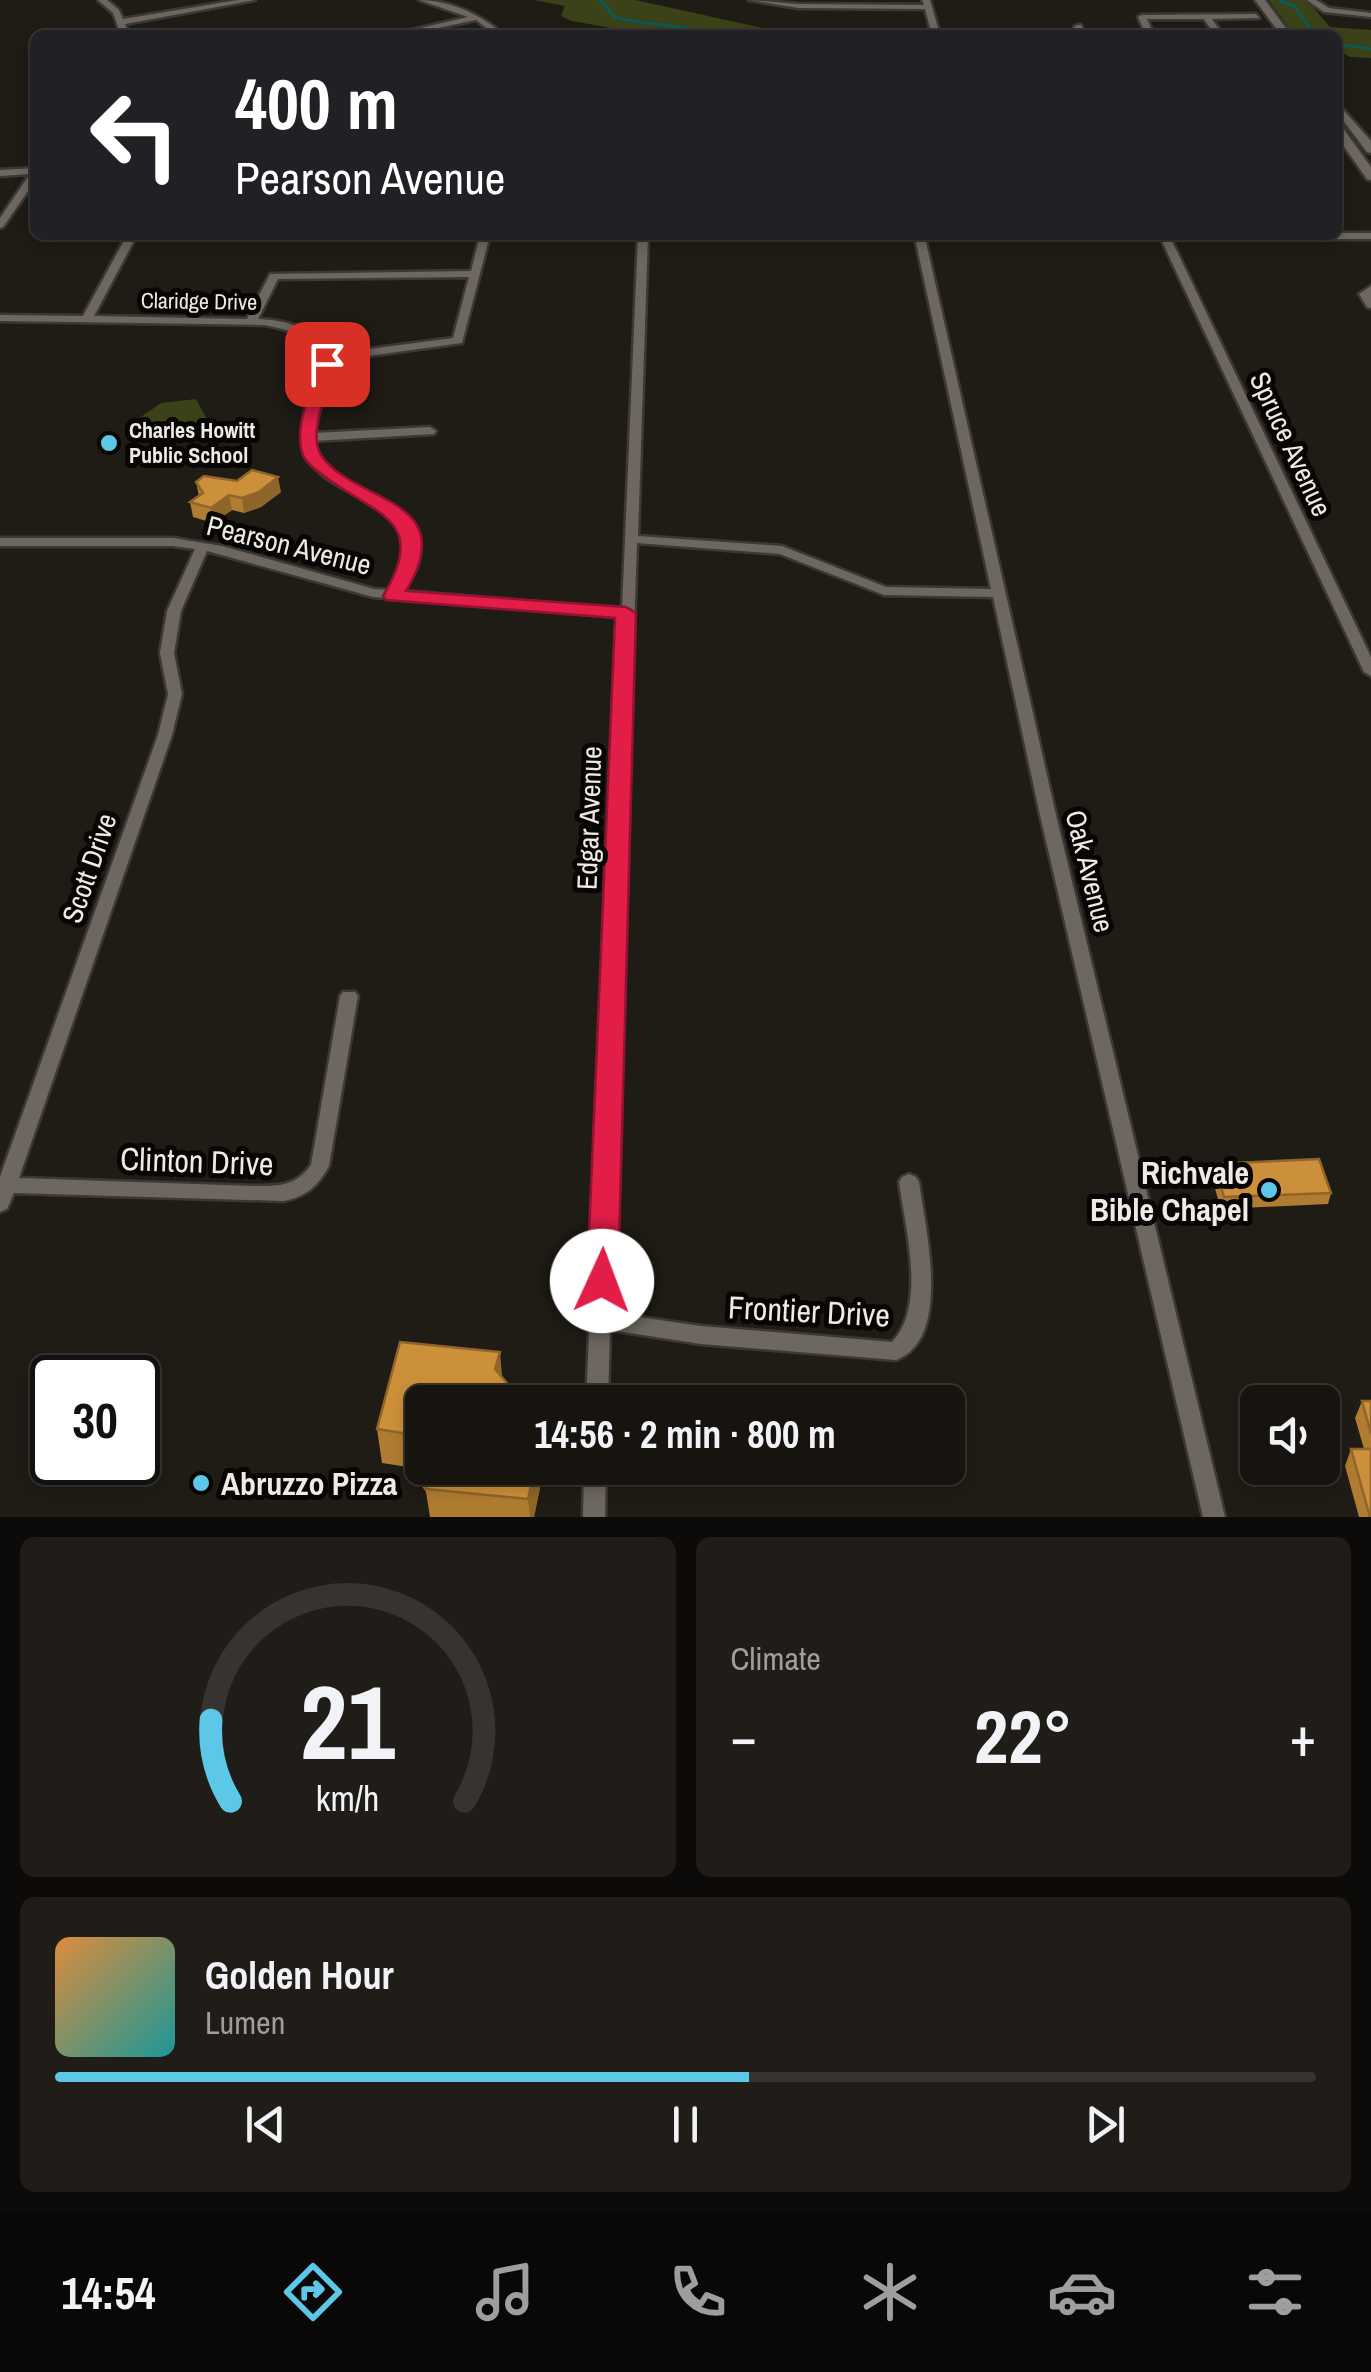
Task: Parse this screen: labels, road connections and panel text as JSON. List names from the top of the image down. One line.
{"streets":{"street":["Claridge Drive","Spruce Avenue","Pearson Avenue","Edgar Avenue","Scott Drive","Oak Avenue","Clinton Drive","Frontier Drive"]},"crossings":[["Pearson Avenue","Edgar Avenue"],["Pearson Avenue","Scott Drive"],["Edgar Avenue","Frontier Drive"],["Scott Drive","Clinton Drive"]],"places":["Charles Howitt Public School","Richvale Bible Chapel","Abruzzo Pizza"],"page":{"turn":["400 m","Pearson Avenue"],"limit":"30","trip":"14:56 · 2 min · 800 m","tile":"Climate","heat":["−","22°","+"],"song":["Golden Hour","Lumen"],"tabs":"14:54","gauge":["21","km/h"]}}
